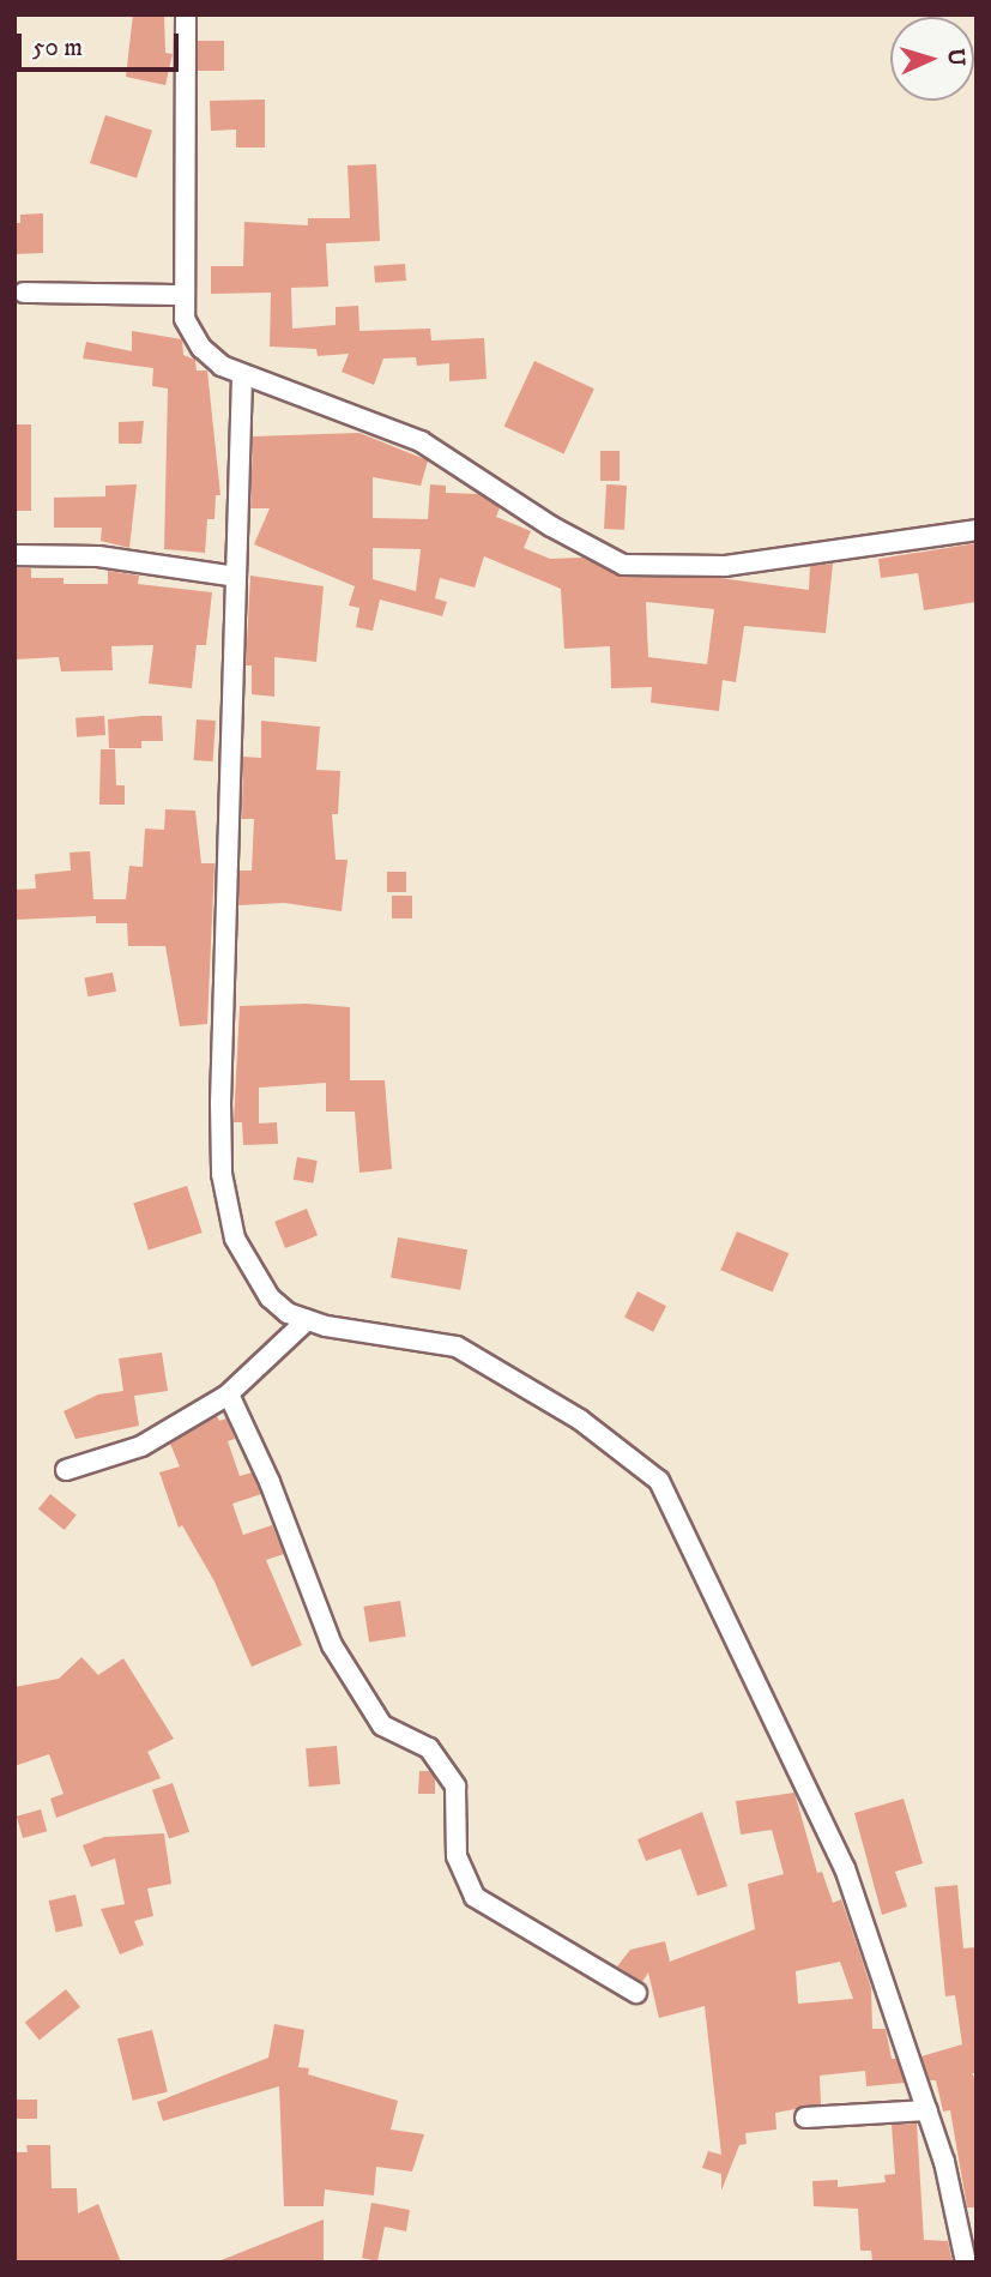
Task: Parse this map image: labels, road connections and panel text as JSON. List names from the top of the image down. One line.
{"scale_bar":"50 m","north":"right"}
